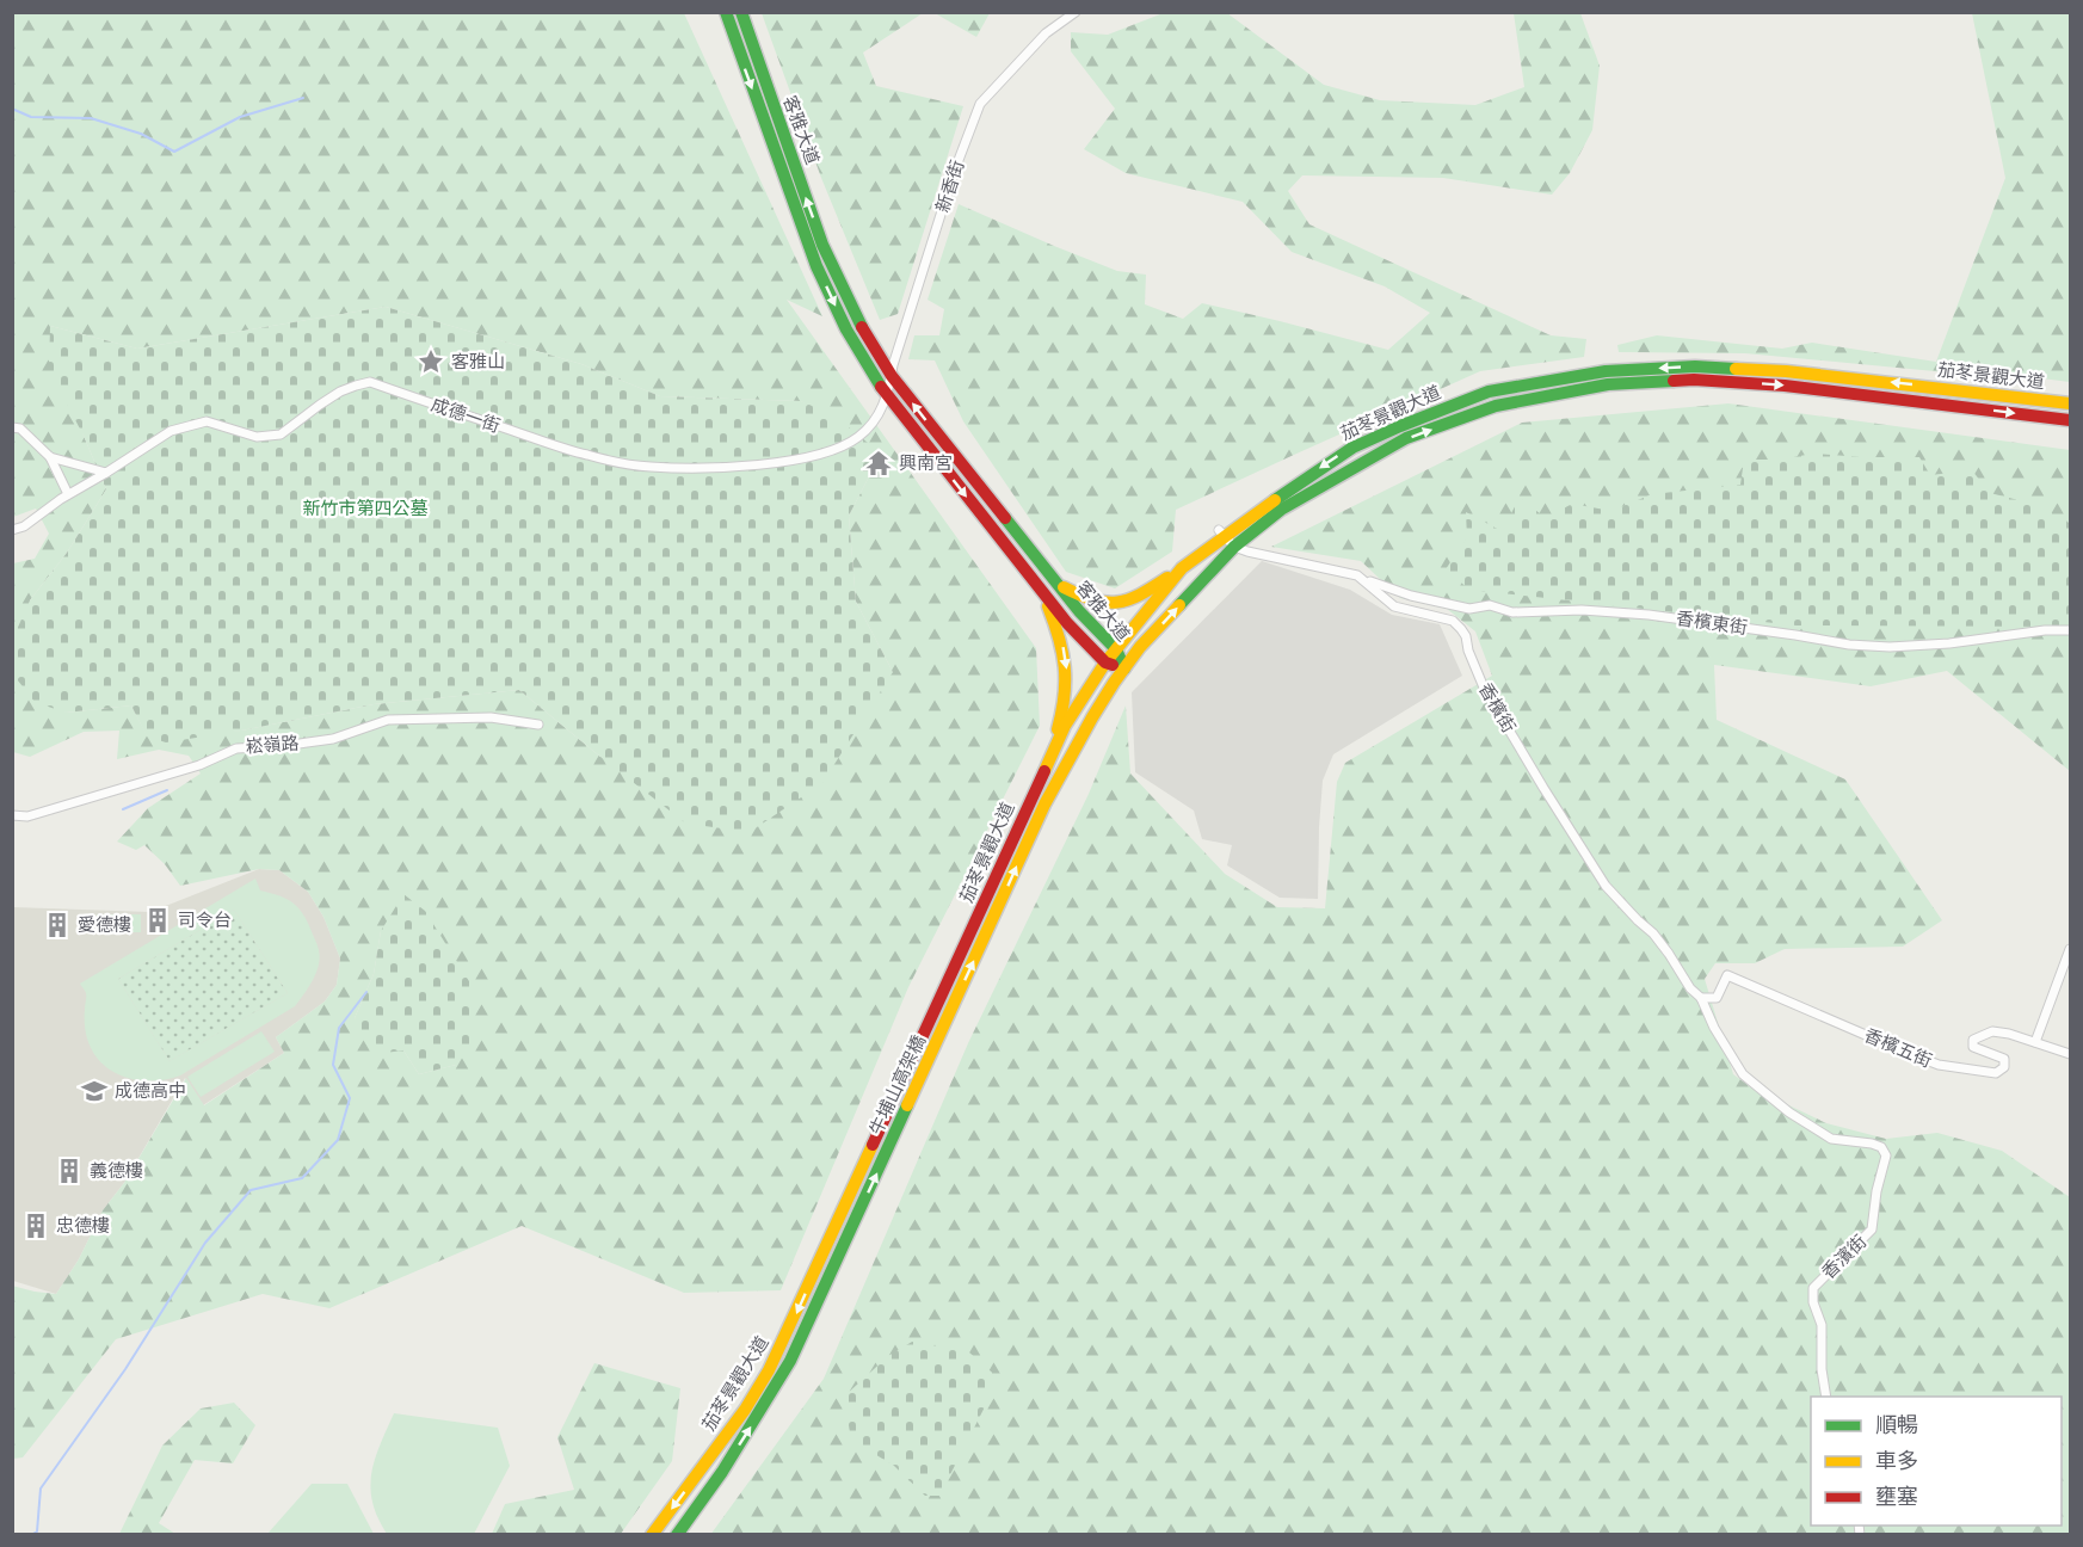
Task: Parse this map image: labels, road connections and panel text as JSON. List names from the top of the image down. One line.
{"streets":{"street":["客雅大道","新香街","茄苳景觀大道","成德一街","香檳東街","香檳街","崧嶺路","香檳五街","牛埔山高架橋","香濱街"]},"crossings":[["客雅大道","新香街"],["客雅大道","茄苳景觀大道"],["客雅大道","成德一街"],["新香街","成德一街"],["茄苳景觀大道","香檳街"],["茄苳景觀大道","牛埔山高架橋"],["香檳東街","香檳街"],["香檳街","香檳五街"],["香檳街","香濱街"],["香檳五街","香濱街"]],"parks":["新竹市第四公墓"],"places":{"place":["客雅山"],"temple":["興南宮"],"building":["司令台","愛德樓","義德樓","忠德樓"],"school or university":["成德高中"]},"legend":["順暢","車多","壅塞"]}
